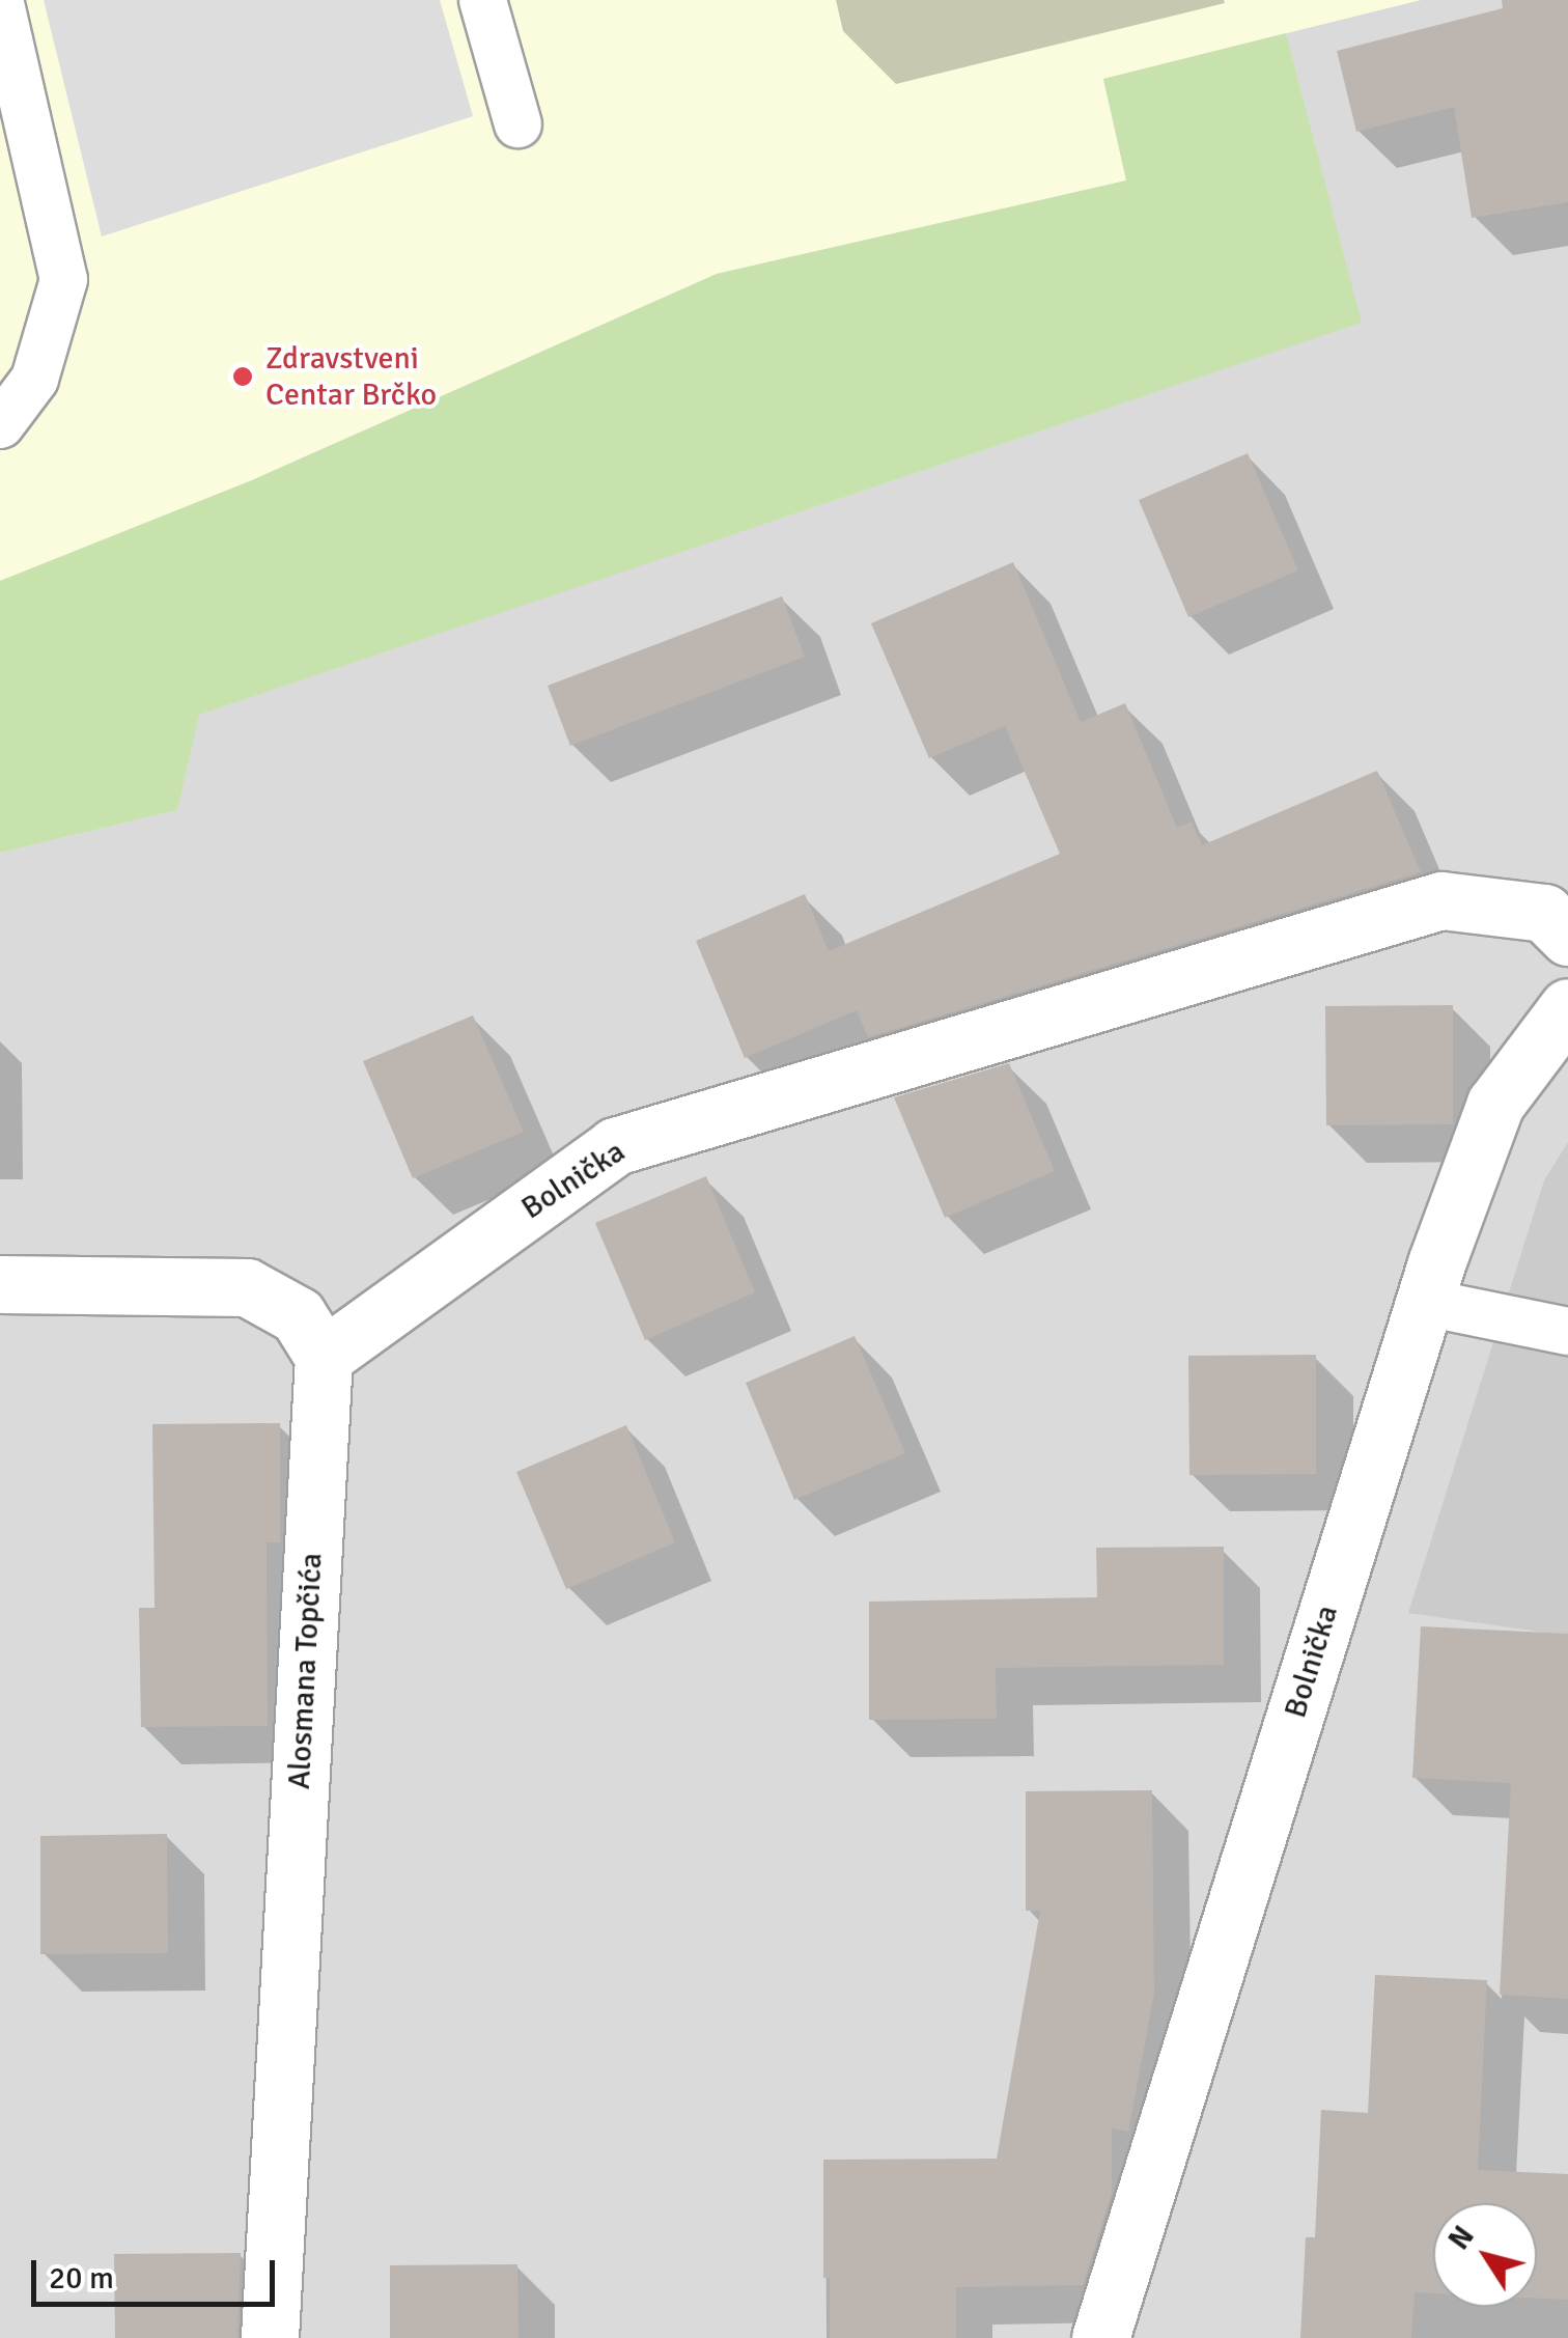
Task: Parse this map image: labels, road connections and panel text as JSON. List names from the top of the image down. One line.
{"streets":{"street":["Bolnička","Alosmana Topčića"]},"crossings":[["Bolnička","Alosmana Topčića"]],"places":["Zdravstveni Centar Brčko"],"scale_bar":"20 m","north":"top left"}
